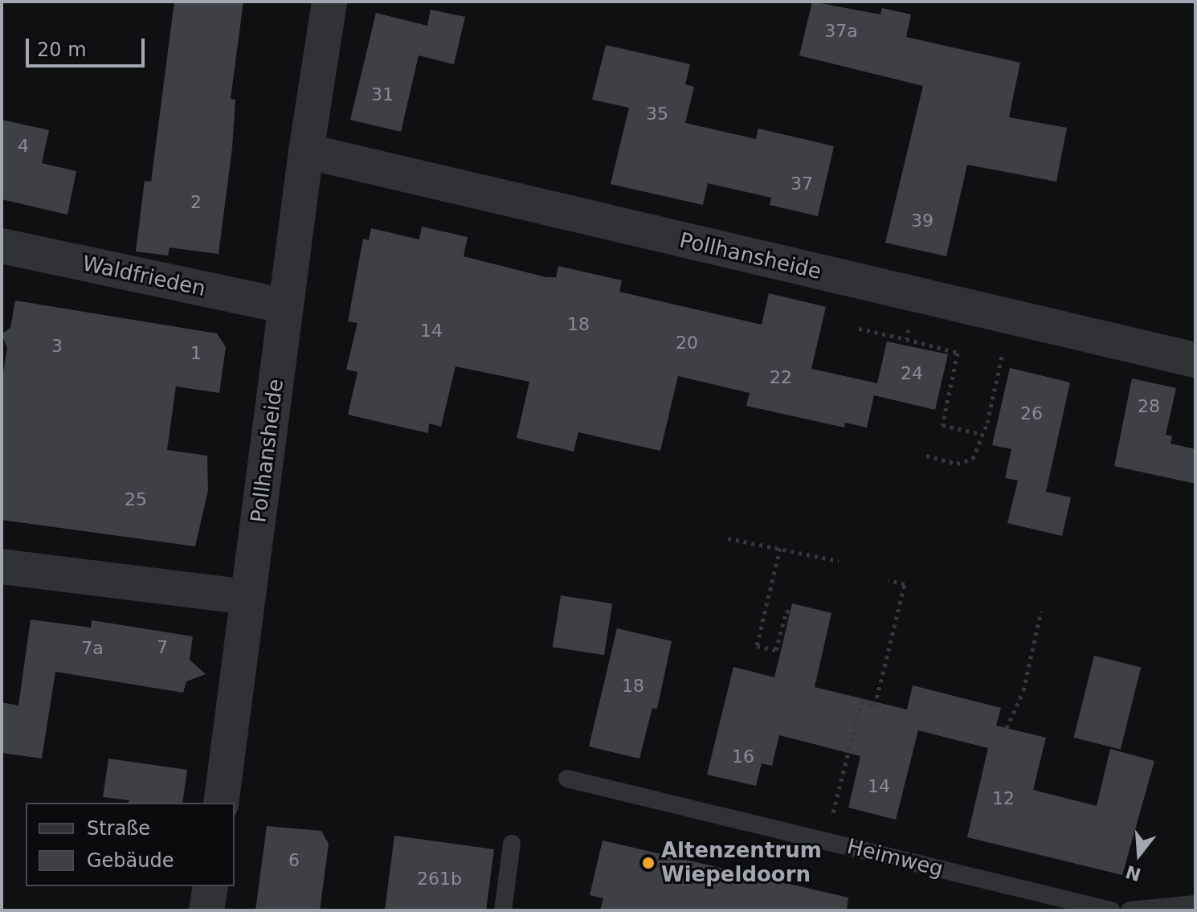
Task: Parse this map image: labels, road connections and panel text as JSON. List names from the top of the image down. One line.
{"streets":{"street":["Pollhansheide","Waldfrieden"],"lane":["Heimweg"]},"crossings":[["Pollhansheide","Waldfrieden"]],"places":["Altenzentrum Wiepeldoorn"],"house_numbers":["37a","31","35","4","37","2","39","18","14","20","3","1","24","22","28","26","25","7","7a","18","16","14","12","6","261b"],"legend":["Straße","Gebäude"],"scale_bar":"20 m","north":"bottom"}
